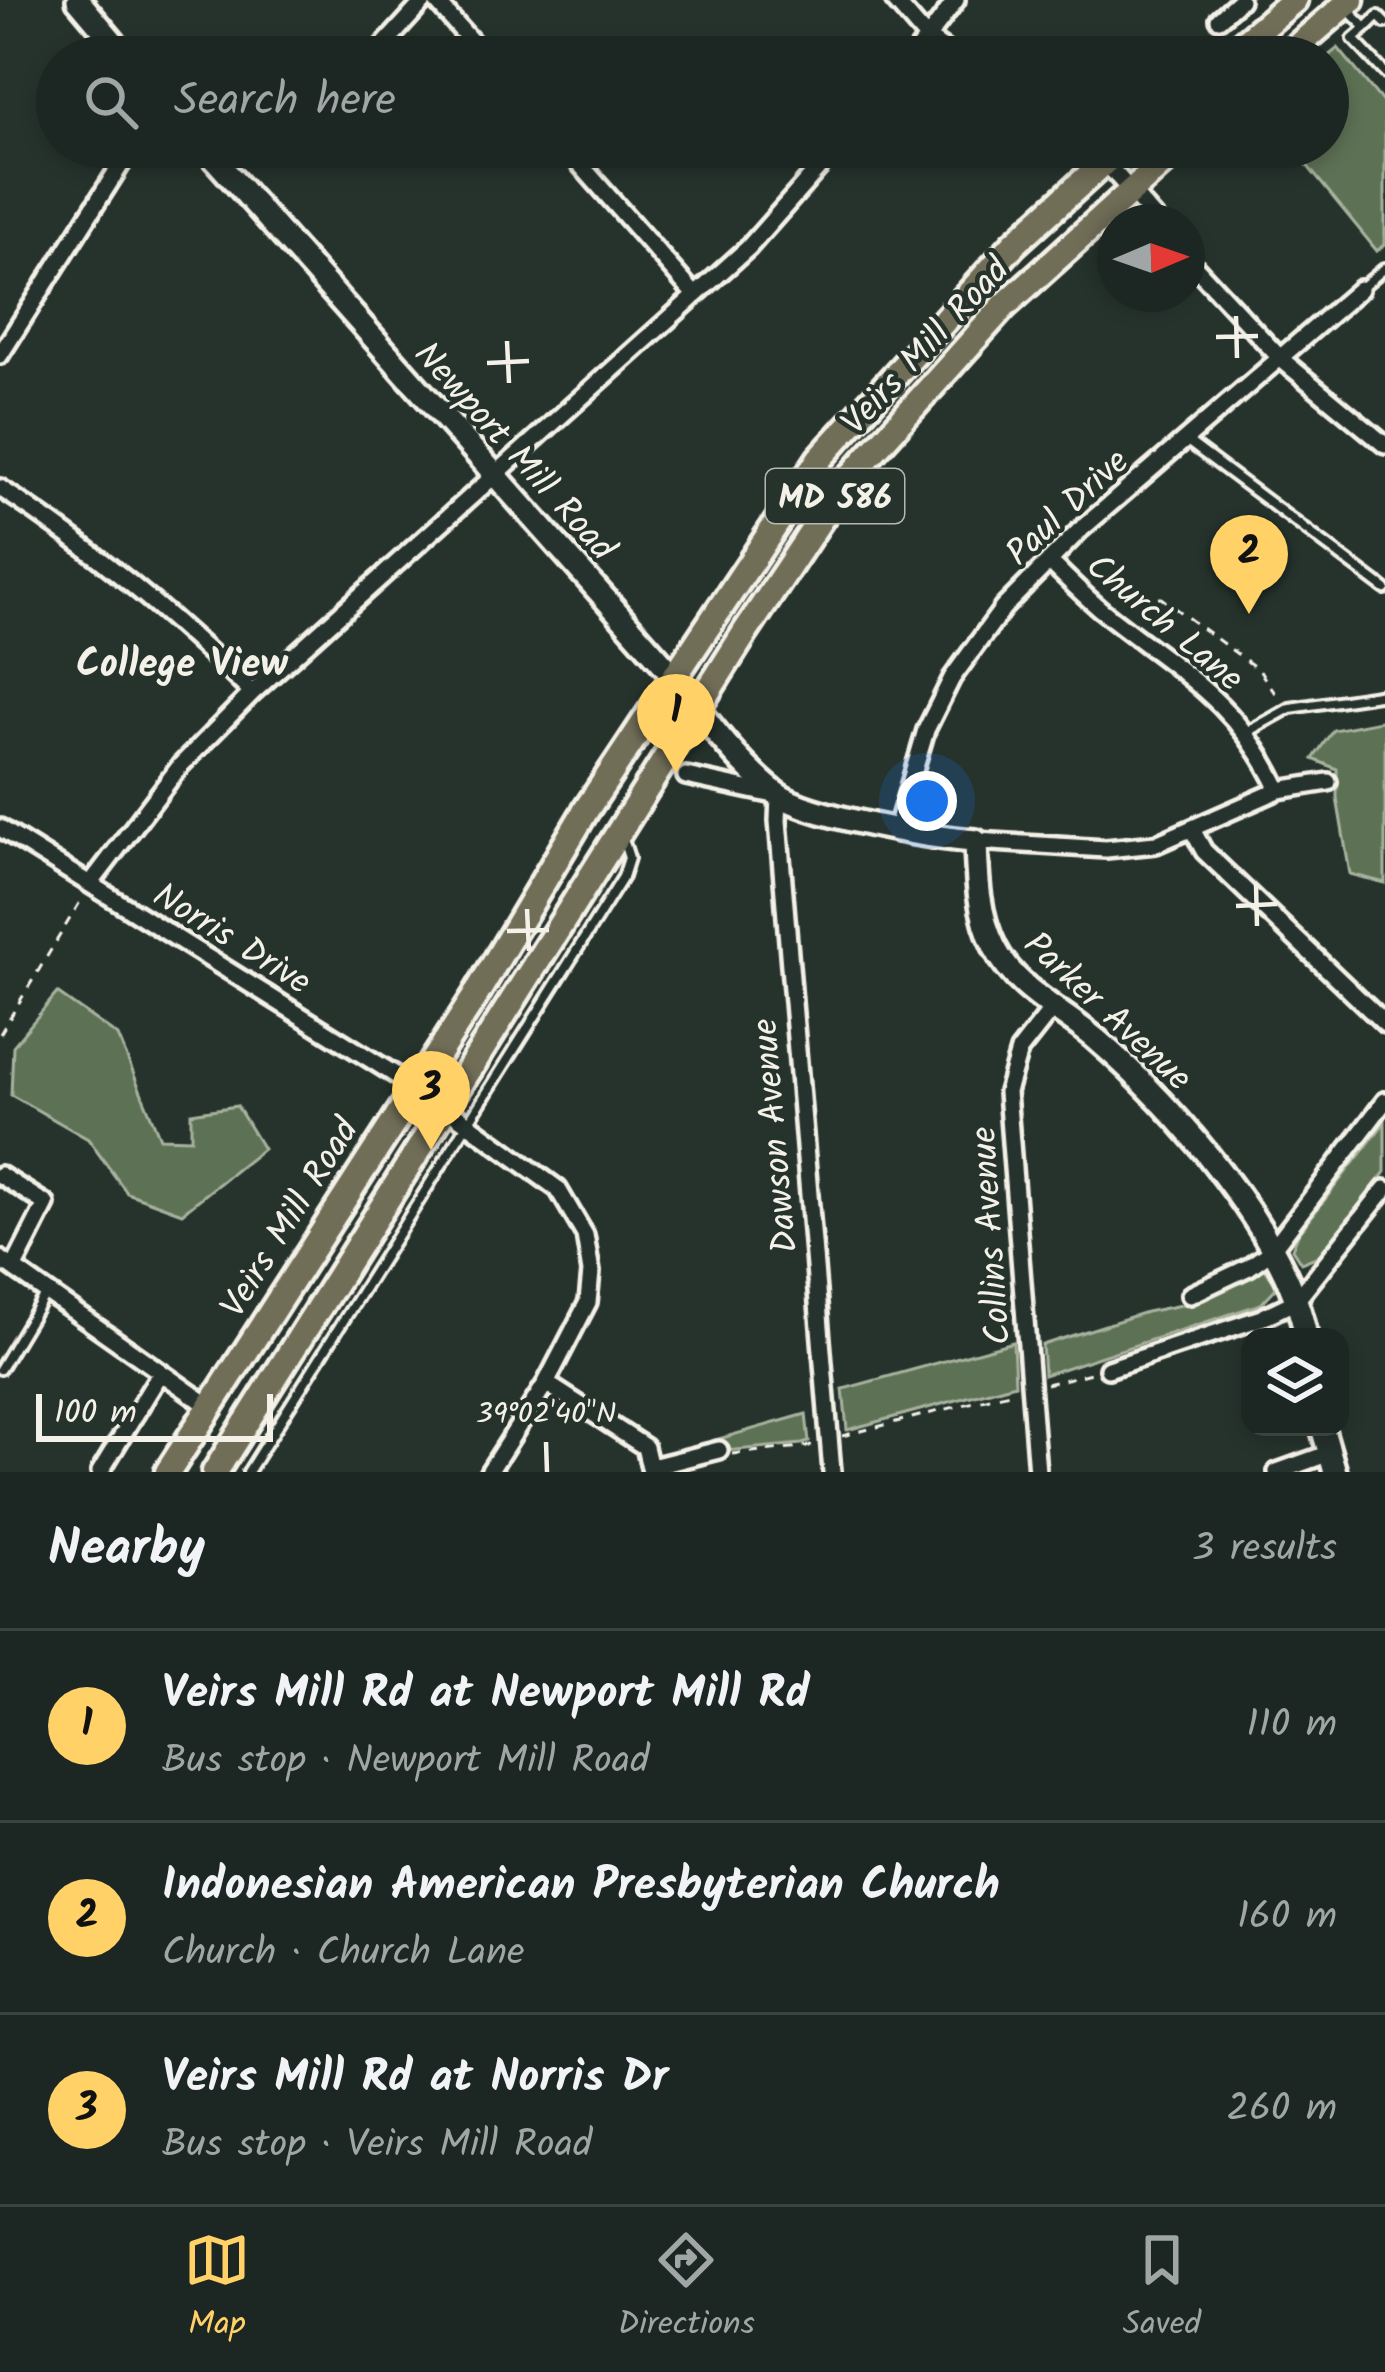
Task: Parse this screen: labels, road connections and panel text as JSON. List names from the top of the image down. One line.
{"streets":{"main road":["Veirs Mill Road","MD 586"],"street":["Newport Mill Road","Paul Drive","Church Lane","Norris Drive","Parker Avenue","Dawson Avenue","Collins Avenue"]},"crossings":[["Veirs Mill Road","Newport Mill Road"],["Veirs Mill Road","Norris Drive"],["Newport Mill Road","Paul Drive"],["Newport Mill Road","Church Lane"],["Newport Mill Road","Parker Avenue"],["Newport Mill Road","Dawson Avenue"],["Paul Drive","Church Lane"],["Parker Avenue","Collins Avenue"]],"districts":["College View"],"scale_bar":"100 m","north":"right","page":{"search":"Search here","pins":["2","1","3"],"scale":"100 m","heading":["Nearby","3 results"],"list":[{"mark":"1","name":"Veirs Mill Rd at Newport Mill Rd","note":"Bus stop · Newport Mill Road","value":"110 m"},{"mark":"2","name":"Indonesian American Presbyterian Church","note":"Church · Church Lane","value":"160 m"},{"mark":"3","name":"Veirs Mill Rd at Norris Dr","note":"Bus stop · Veirs Mill Road","value":"260 m"}],"nav":["Map","Directions","Saved"]},"coordinates":["39°02'40\"N"]}
